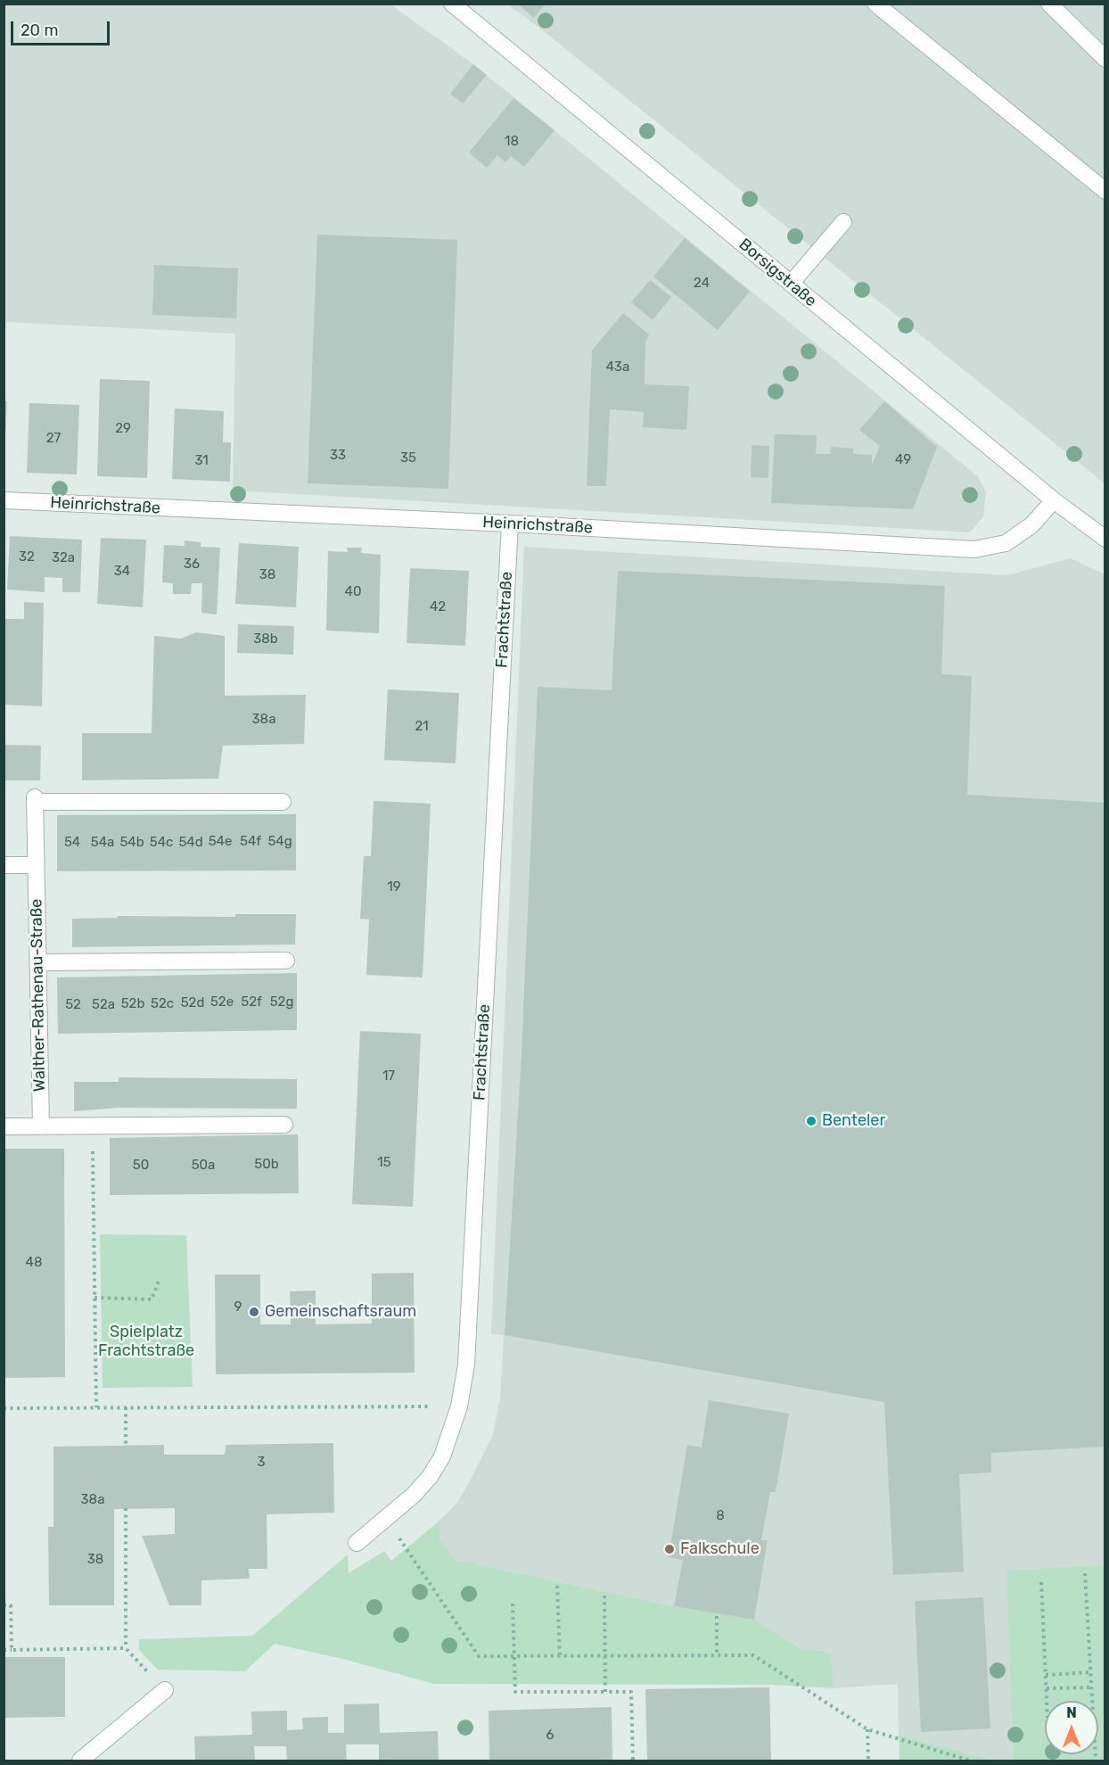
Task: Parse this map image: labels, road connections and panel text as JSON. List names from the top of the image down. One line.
{"streets":{"street":["Borsigstraße","Heinrichstraße","Frachtstraße","Walther-Rathenau-Straße"]},"crossings":[["Borsigstraße","Heinrichstraße"],["Heinrichstraße","Frachtstraße"]],"parks":["Spielplatz Frachtstraße"],"places":["Benteler","Gemeinschaftsraum","Falkschule"],"house_numbers":["18","24","43a","29","27","33","35","49","31","32","32a","36","34","38","40","42","38b","38a","21","54e","54f","54g","54","54a","54b","54c","54d","19","52e","52f","52g","52d","52b","52c","52","52a","17","15","50b","50","50a","48","9","3","38a","8","38","6"],"scale_bar":"20 m","north":"top"}
